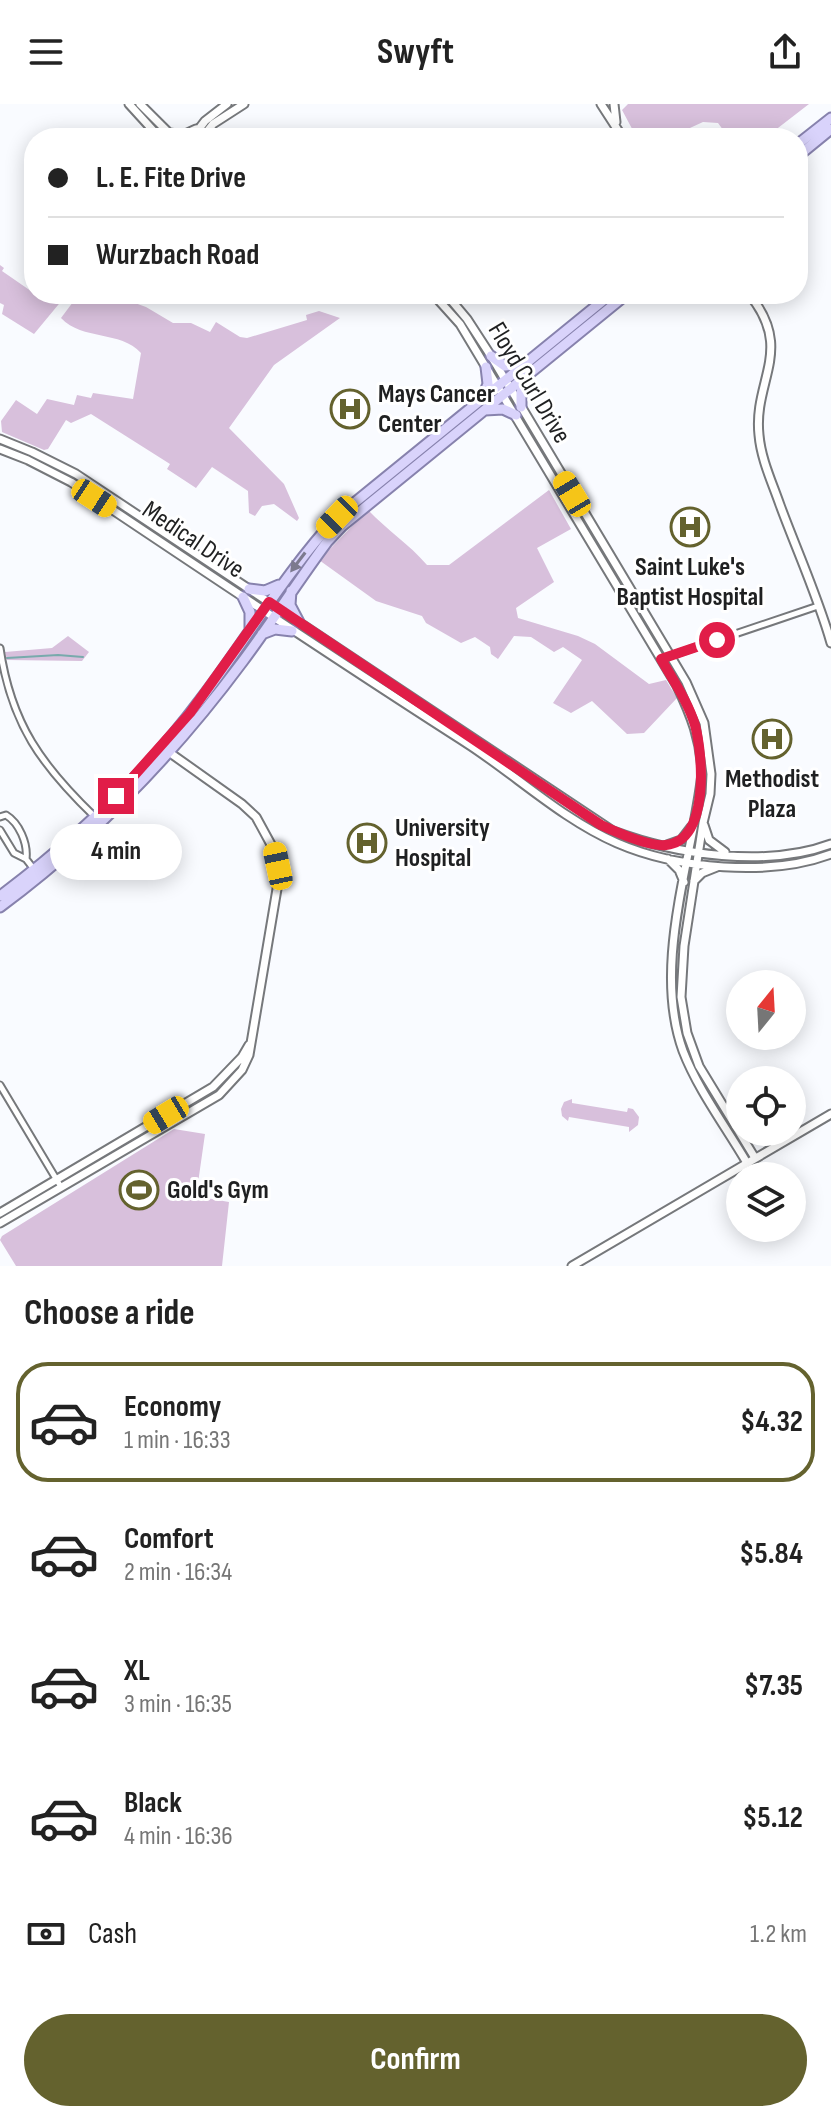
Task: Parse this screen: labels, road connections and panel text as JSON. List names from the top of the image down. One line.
{"streets":{"street":["Floyd Curl Drive","Medical Drive"]},"crossings":[["Floyd Curl Drive","Medical Drive"]],"places":{"hospital":["Mays Cancer Center","Saint Luke's Baptist Hospital","Methodist Plaza","University Hospital"],"sports":["Gold's Gym"]},"north":"top","page":{"header":"Swyft","banner":["L. E. Fite Drive","Wurzbach Road"],"bubble":"4 min","heading":"Choose a ride","list":[{"name":"Economy","note":"1 min · 16:33","value":"$4.32"},{"name":"Comfort","note":"2 min · 16:34","value":"$5.84"},{"name":"XL","note":"3 min · 16:35","value":"$7.35"},{"name":"Black","note":"4 min · 16:36","value":"$5.12"}],"pay":["Cash","1.2 km"],"buttons":"Confirm"}}
